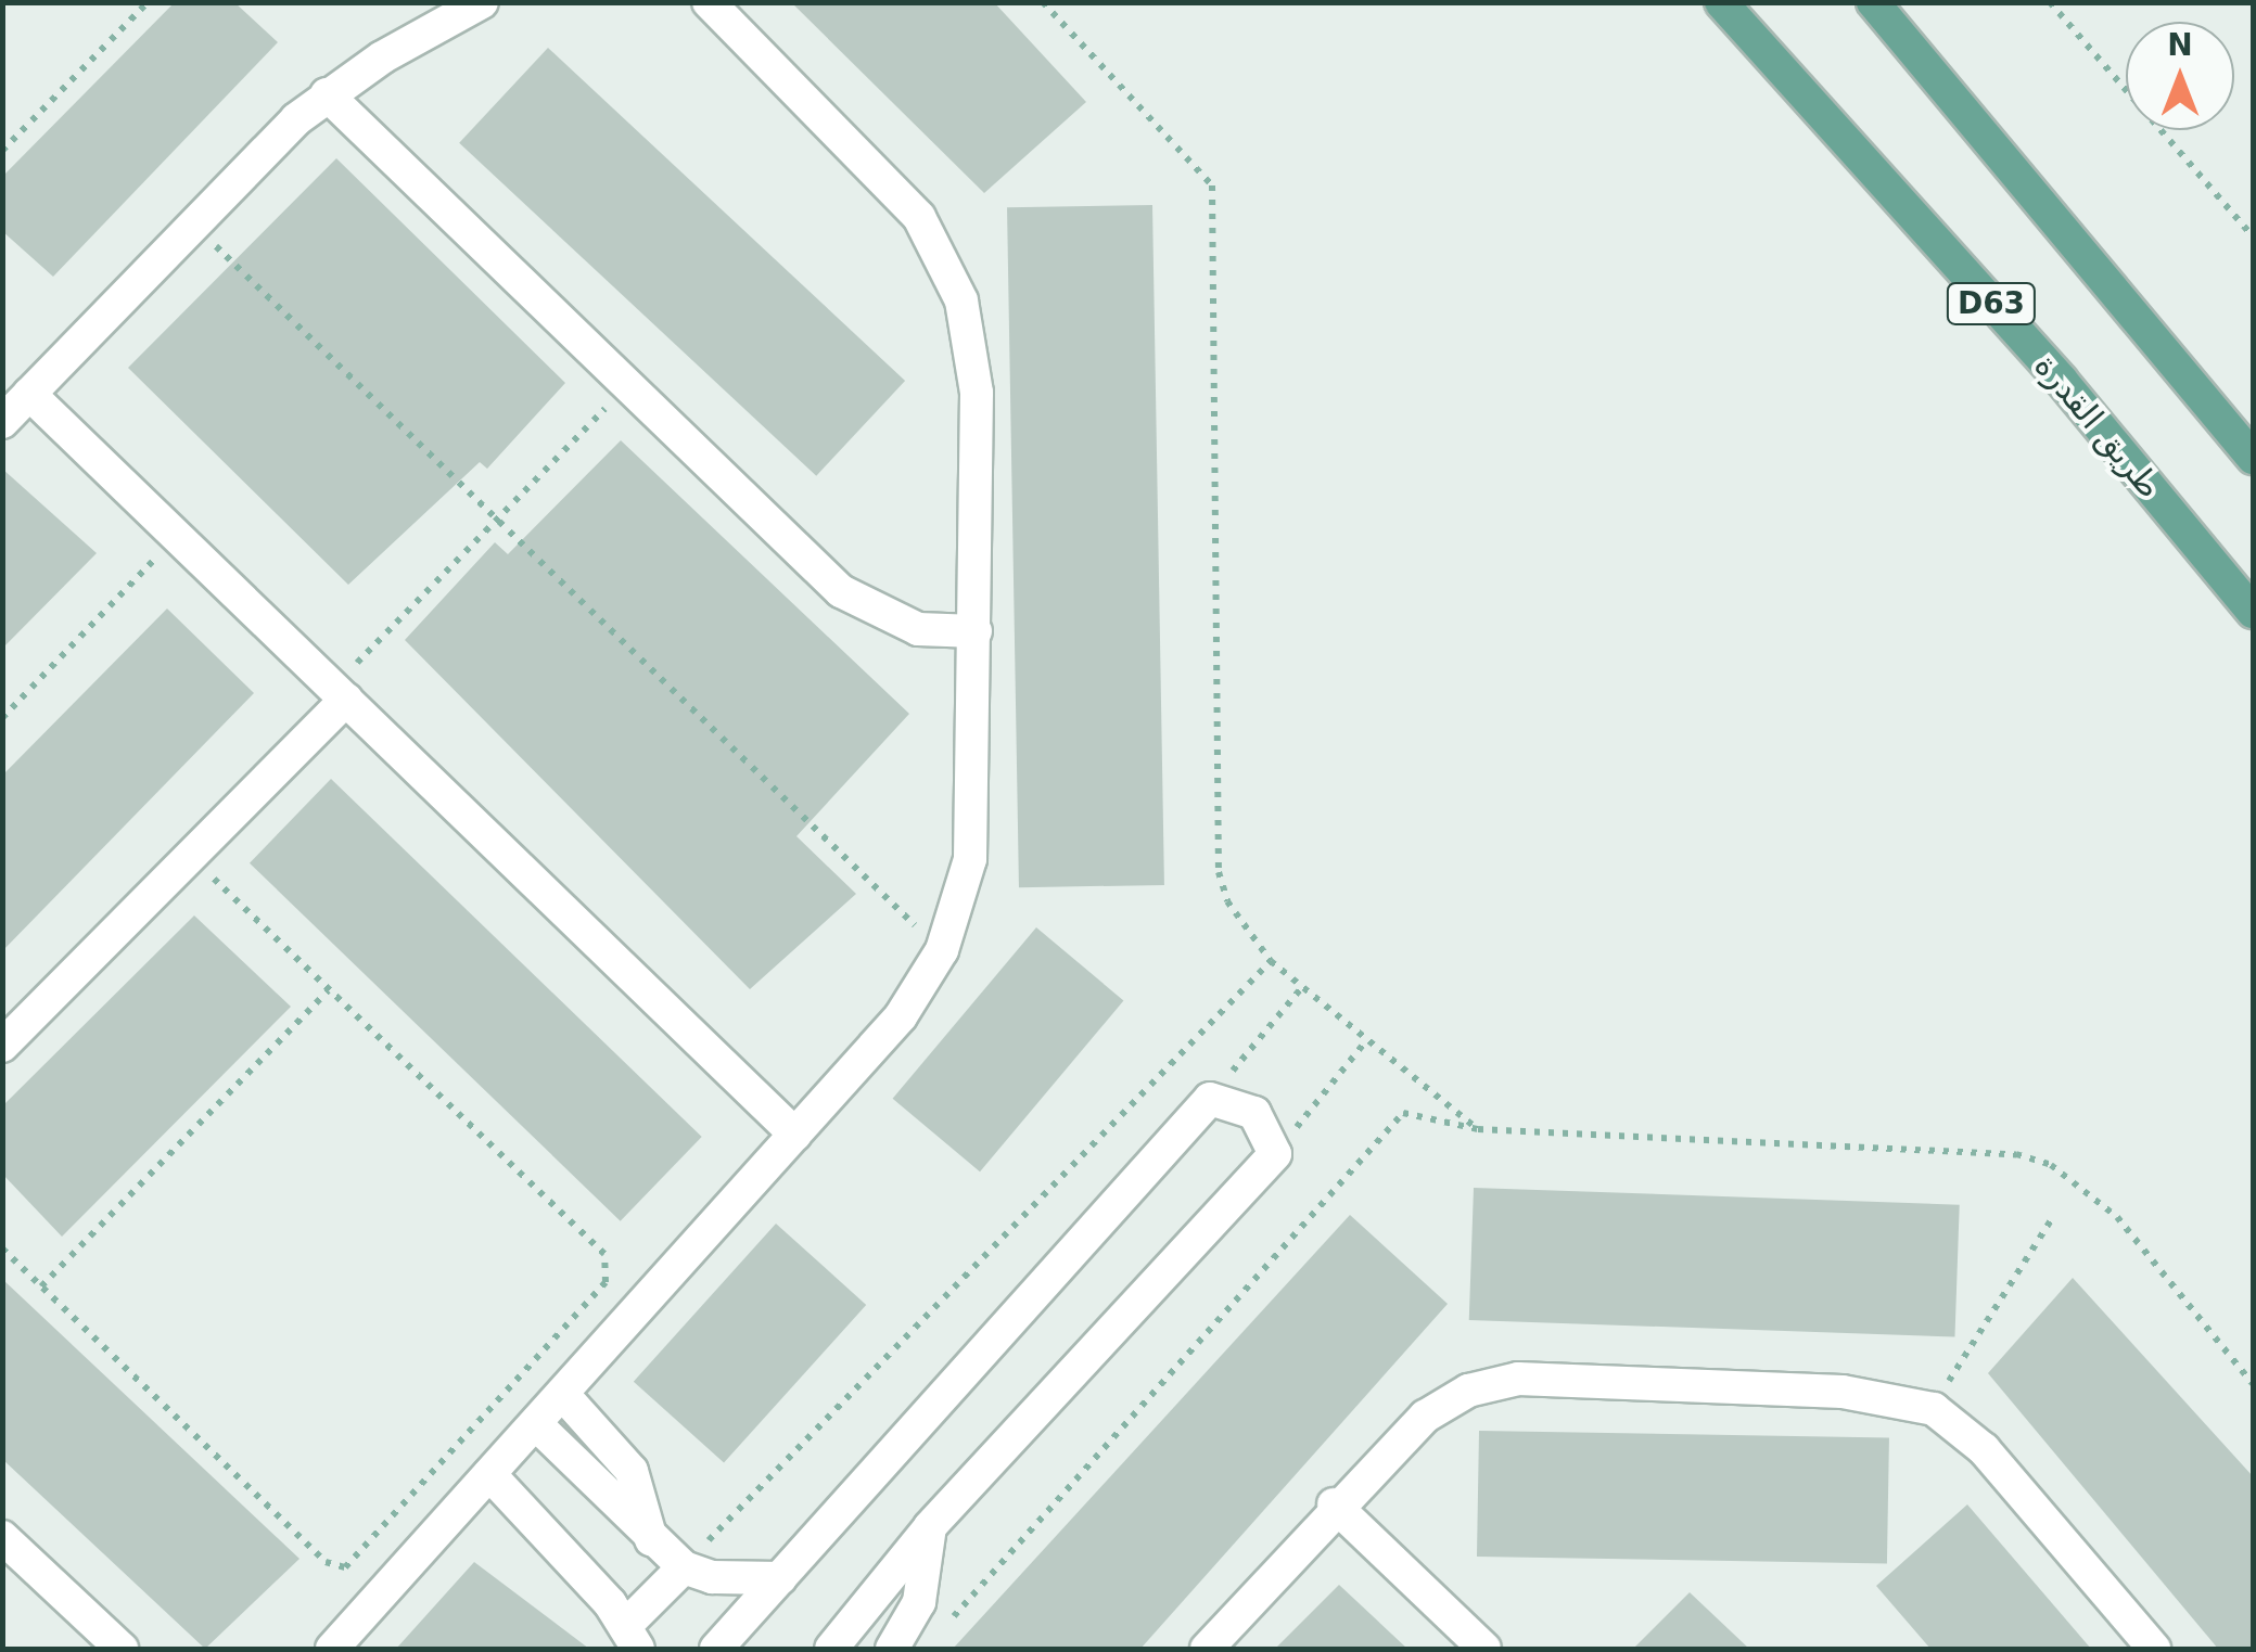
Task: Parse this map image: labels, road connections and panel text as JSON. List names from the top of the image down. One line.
{"streets":{"main road":["D63","طريق القدرة"]},"north":"top"}
